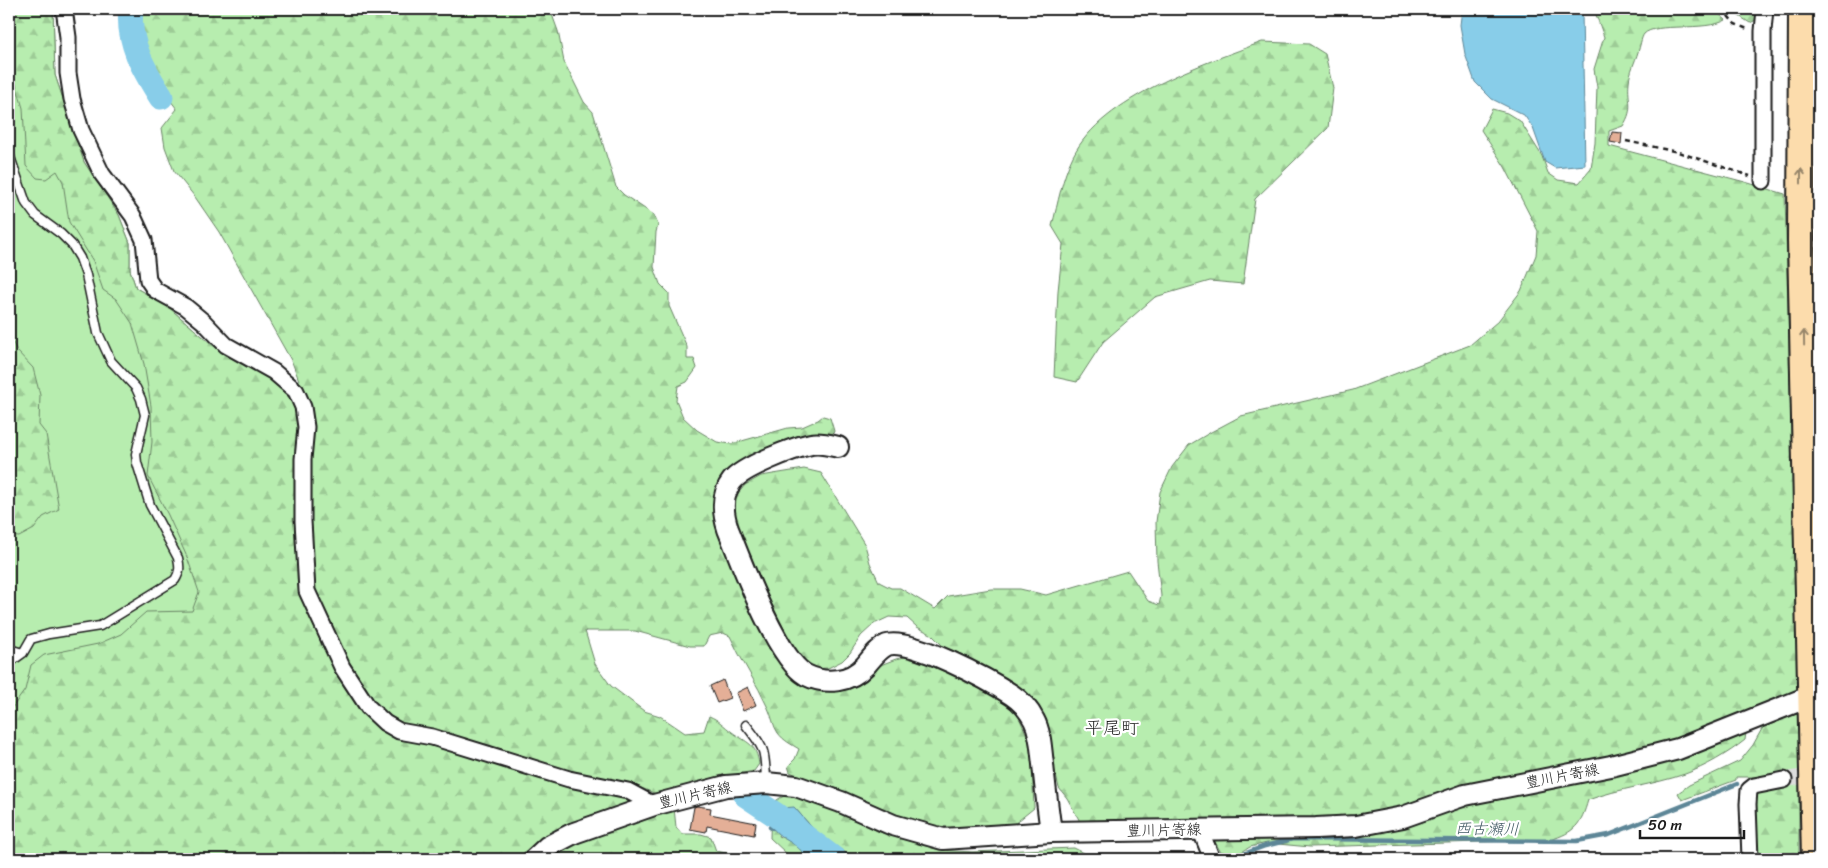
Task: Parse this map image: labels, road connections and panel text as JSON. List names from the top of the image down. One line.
{"streets":{"main road":["豊川片寄線"]},"districts":["平尾町"],"water":["西古瀬川"],"scale_bar":"50 m"}
